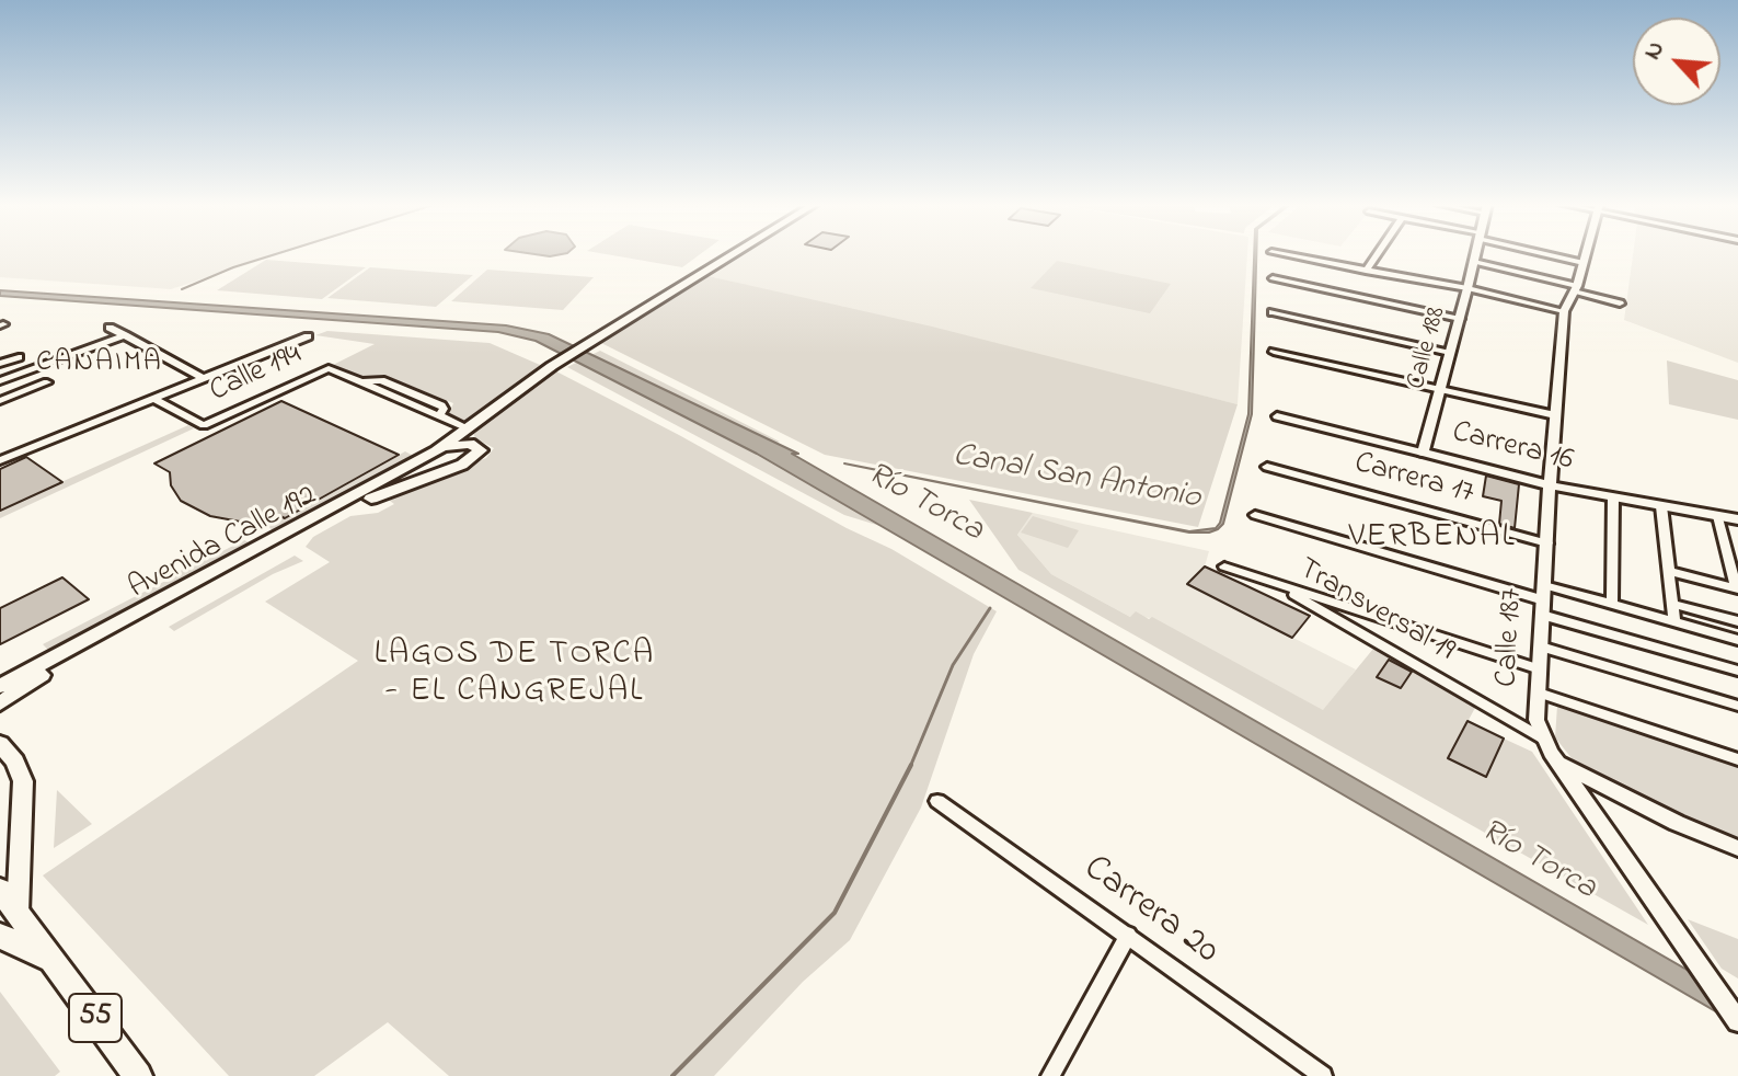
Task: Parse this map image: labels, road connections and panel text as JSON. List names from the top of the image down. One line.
{"streets":{"highway":["55"],"main road":["Avenida Calle 192"],"street":["Calle 188","Calle 194","Carrera 16","Carrera 17","Transversal 19","Calle 187","Carrera 20"]},"crossings":[["Calle 188","Carrera 16"],["Calle 194","Avenida Calle 192"],["Carrera 16","Calle 187"],["Carrera 17","Calle 187"],["Transversal 19","Calle 187"]],"districts":["CANAIMA","VERBENAL","LAGOS DE TORCA - EL CANGREJAL"],"water":["Canal San Antonio","Río Torca"],"north":"top left"}
